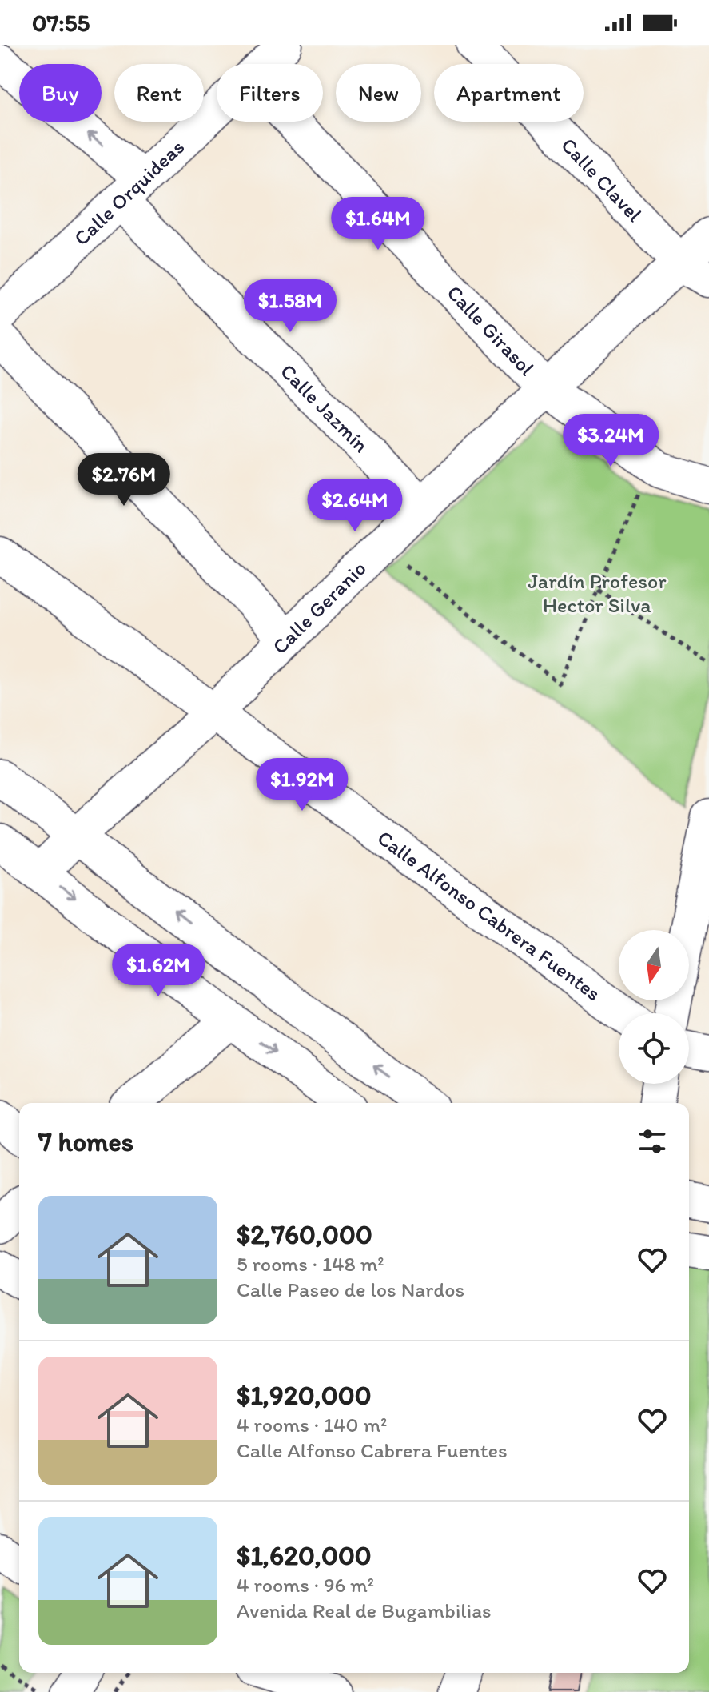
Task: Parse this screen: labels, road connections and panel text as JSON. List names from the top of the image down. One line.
{"streets":{"street":["Calle Clavel","Calle Orquideas","Calle Girasol","Calle Jazmín","Calle Geranio","Calle Alfonso Cabrera Fuentes"]},"crossings":[["Calle Clavel","Calle Geranio"],["Calle Orquideas","Calle Jazmín"],["Calle Girasol","Calle Geranio"],["Calle Jazmín","Calle Geranio"],["Calle Geranio","Calle Alfonso Cabrera Fuentes"]],"parks":["Jardín Profesor Hector Silva"],"north":"bottom","page":{"status":"07:55","chip":["Buy","Rent","Filters","New","Apartment"],"price":["$1.64M","$1.58M","$3.24M","$2.76M","$2.64M","$1.92M","$1.62M"],"heading":"7 homes","list":[{"name":"$2,760,000","note":"5 rooms · 148 m² · Calle Paseo de los Nardos"},{"name":"$1,920,000","note":"4 rooms · 140 m² · Calle Alfonso Cabrera Fuentes"},{"name":"$1,620,000","note":"4 rooms · 96 m² · Avenida Real de Bugambilias"}]}}
